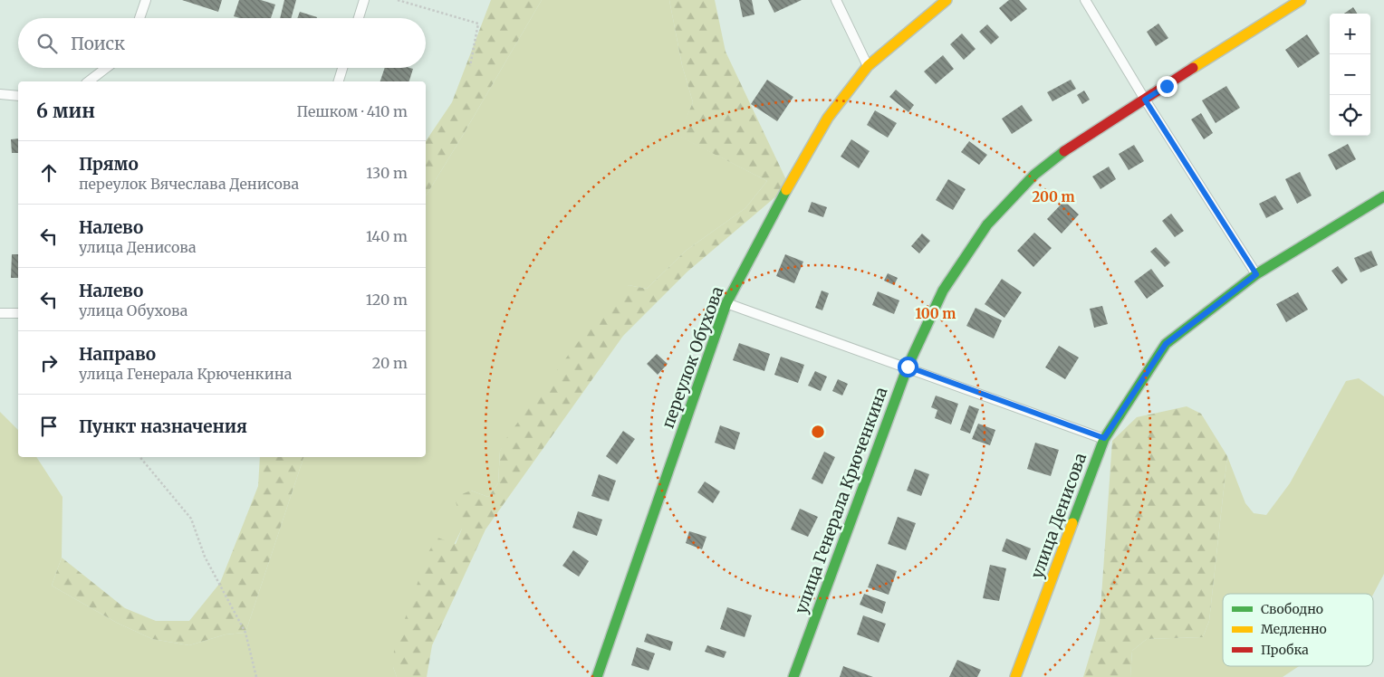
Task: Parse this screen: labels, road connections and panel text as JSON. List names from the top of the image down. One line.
{"streets":{"street":["переулок Обухова","улица Генерала Крюченкина","улица Денисова"]},"legend":["Свободно","Медленно","Пробка"],"page":{"map_buttons":["+","−"],"search":"Поиск","heading":["6 мин","Пешком · 410 m"],"list":[["Прямо","переулок Вячеслава Денисова","130 m"],["Налево","улица Денисова","140 m"],["Налево","улица Обухова","120 m"],["Направо","улица Генерала Крюченкина","20 m"],"Пункт назначения"]},"rings":["200 m","100 m"]}
